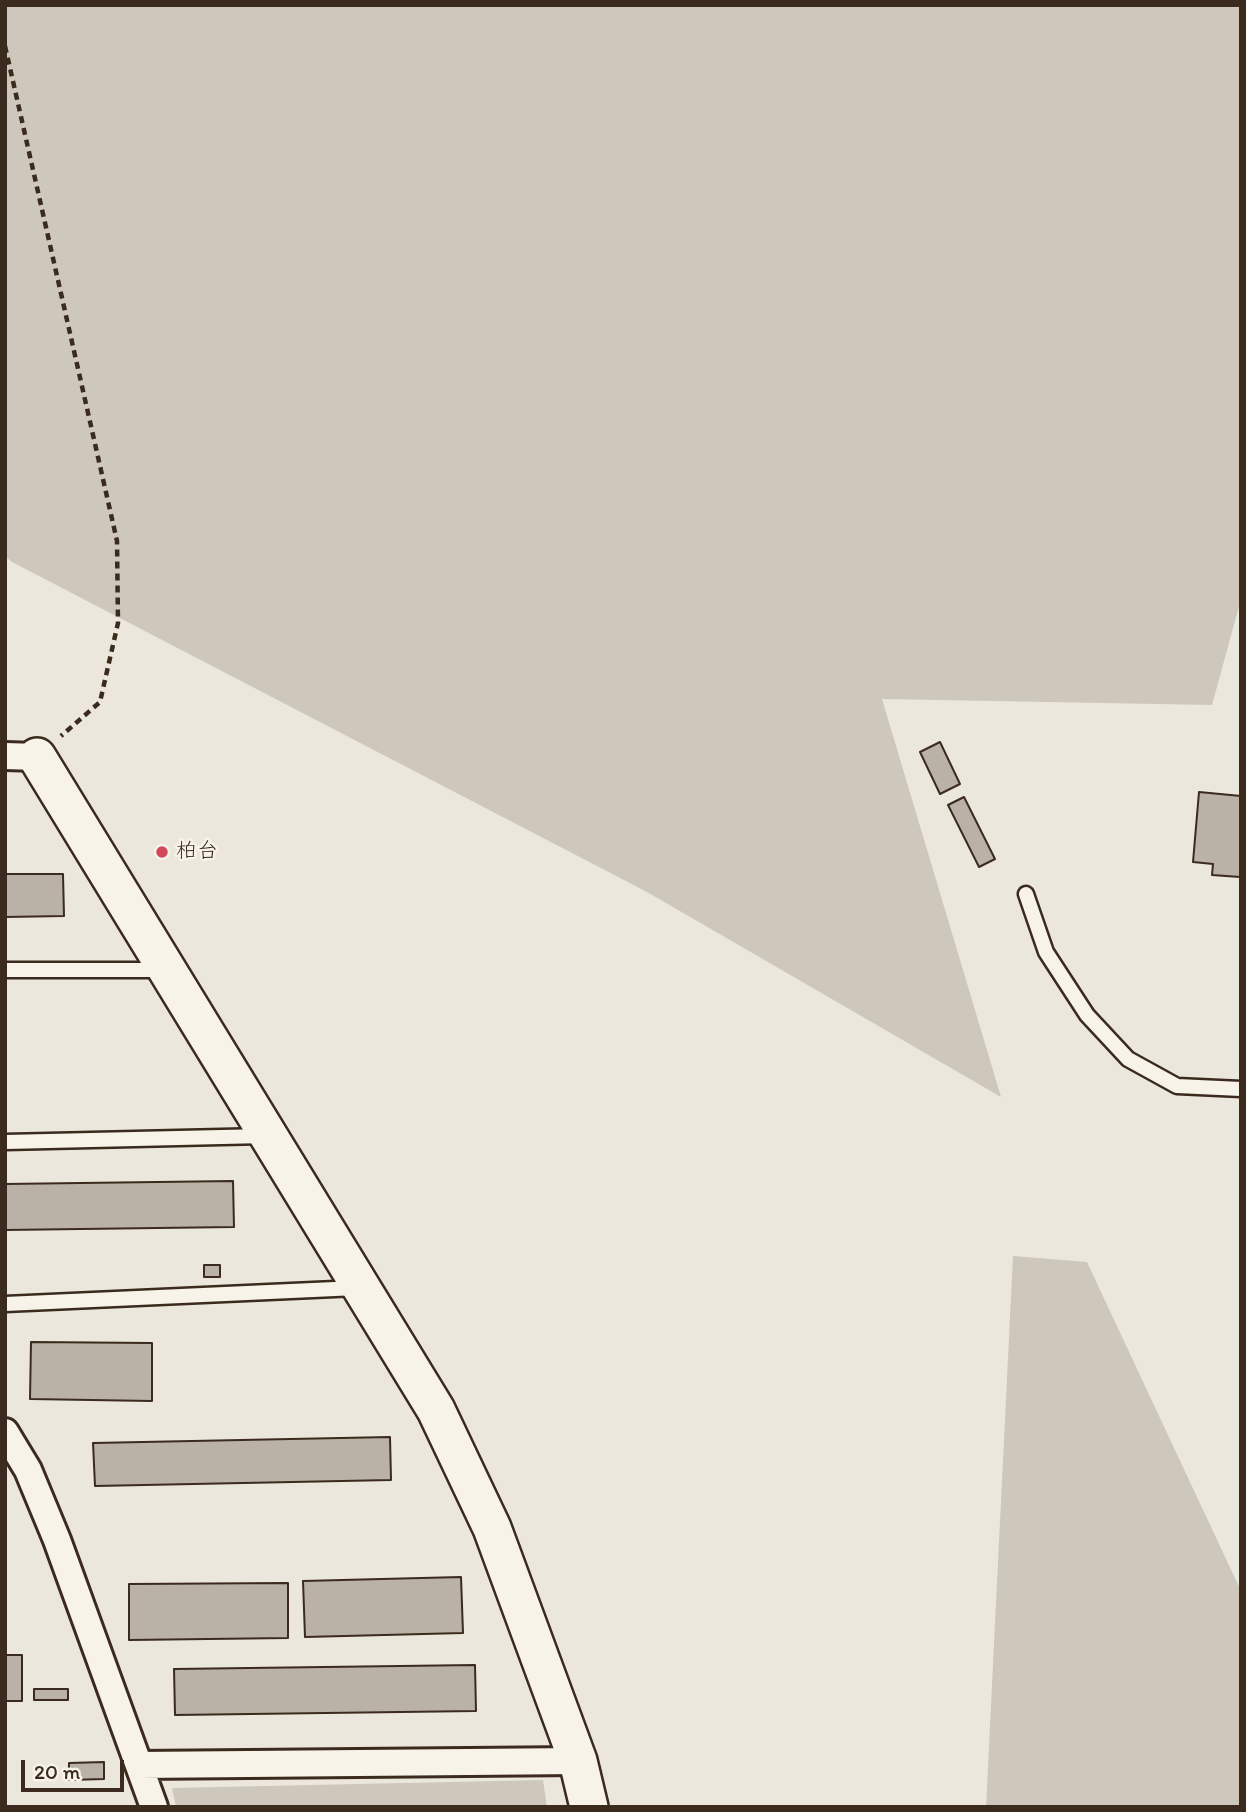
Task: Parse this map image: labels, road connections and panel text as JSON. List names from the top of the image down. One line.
{"places":["柏台"],"scale_bar":"20 m"}
